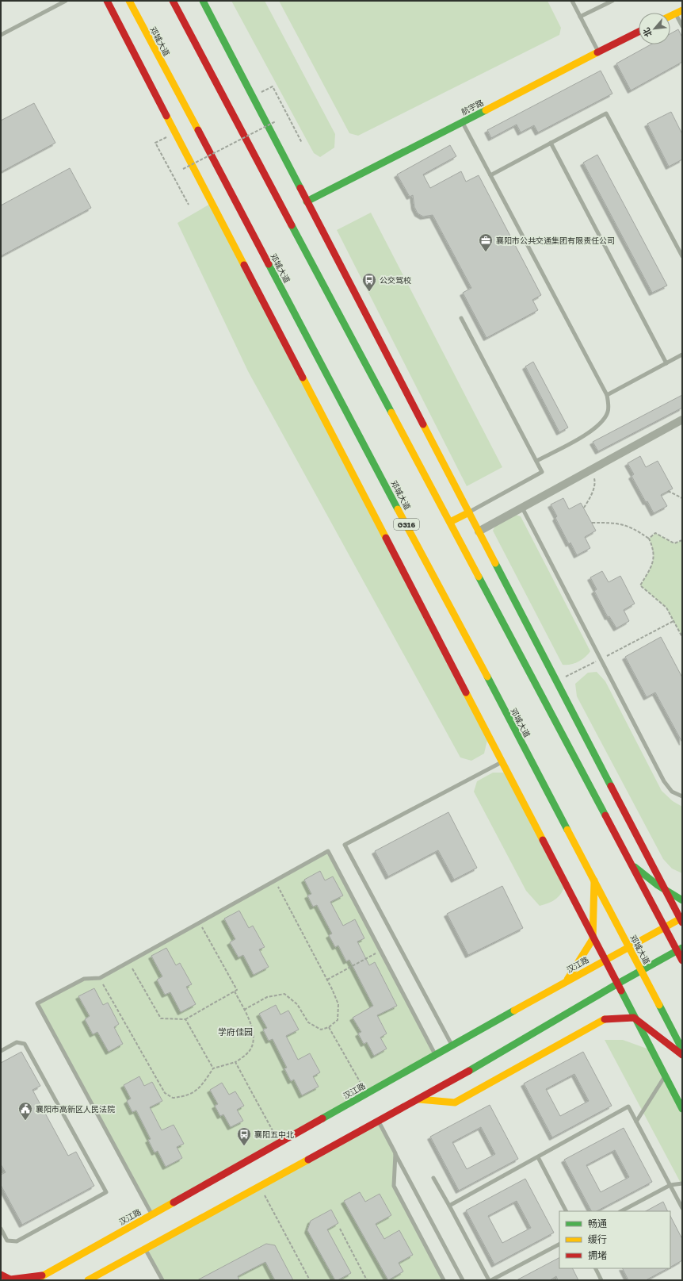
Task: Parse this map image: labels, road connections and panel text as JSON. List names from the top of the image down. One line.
{"streets":{"main road":["邓城大道","航宇路","G316","汉江路"]},"crossings":[["邓城大道","汉江路"]],"districts":["学府佳园"],"places":{"office":["襄阳市公共交通集团有限责任公司"],"bus stop":["公交驾校","襄阳五中北"],"public building":["襄阳市高新区人民法院"]},"legend":["畅通","缓行","拥堵"],"north":"bottom left"}
